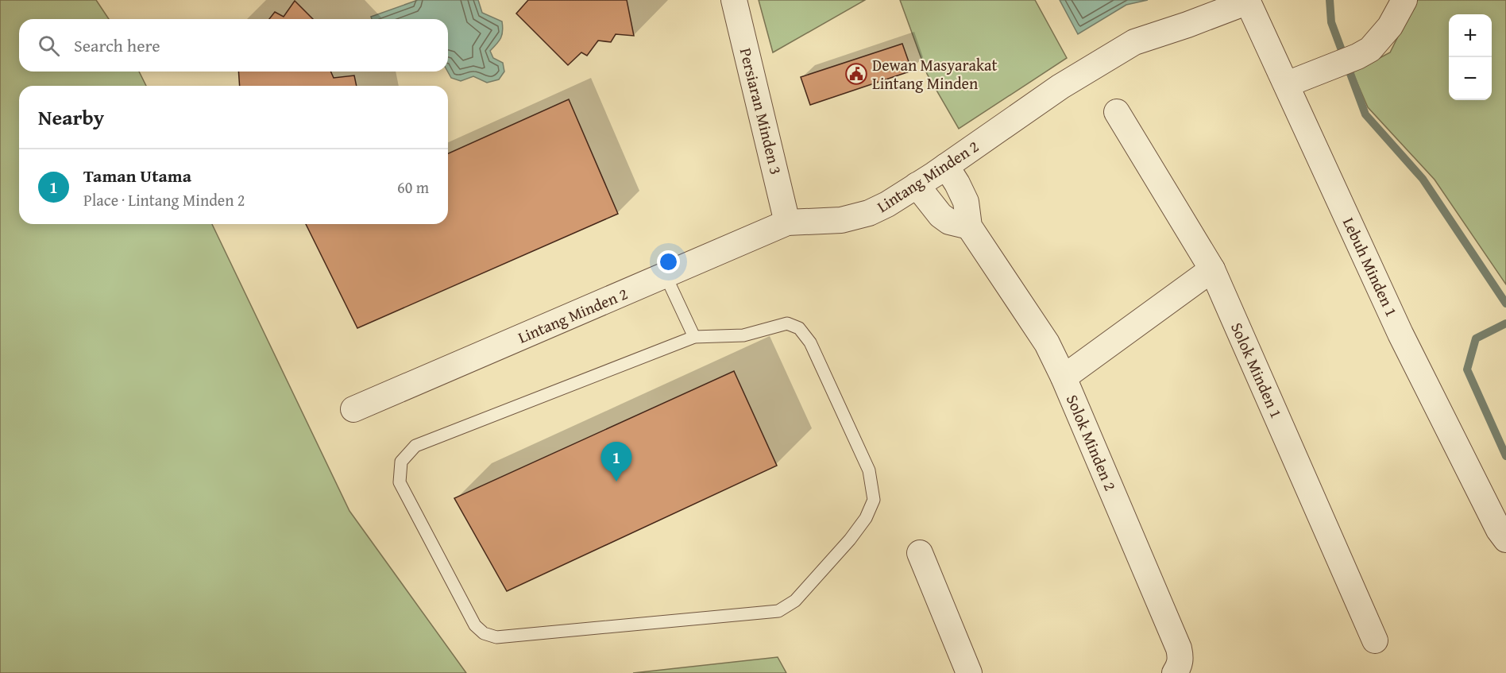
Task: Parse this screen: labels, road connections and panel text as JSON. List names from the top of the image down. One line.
{"streets":{"street":["Persiaran Minden 3","Lintang Minden 2","Lebuh Minden 1","Solok Minden 1","Solok Minden 2"]},"crossings":[["Persiaran Minden 3","Lintang Minden 2"],["Lintang Minden 2","Lebuh Minden 1"],["Lintang Minden 2","Solok Minden 2"]],"places":{"public building":["Dewan Masyarakat Lintang Minden"]},"page":{"map_buttons":["+","−"],"search":"Search here","heading":"Nearby","list":[{"mark":"1","name":"Taman Utama","note":"Place · Lintang Minden 2","value":"60 m"}],"pins":"1"}}
